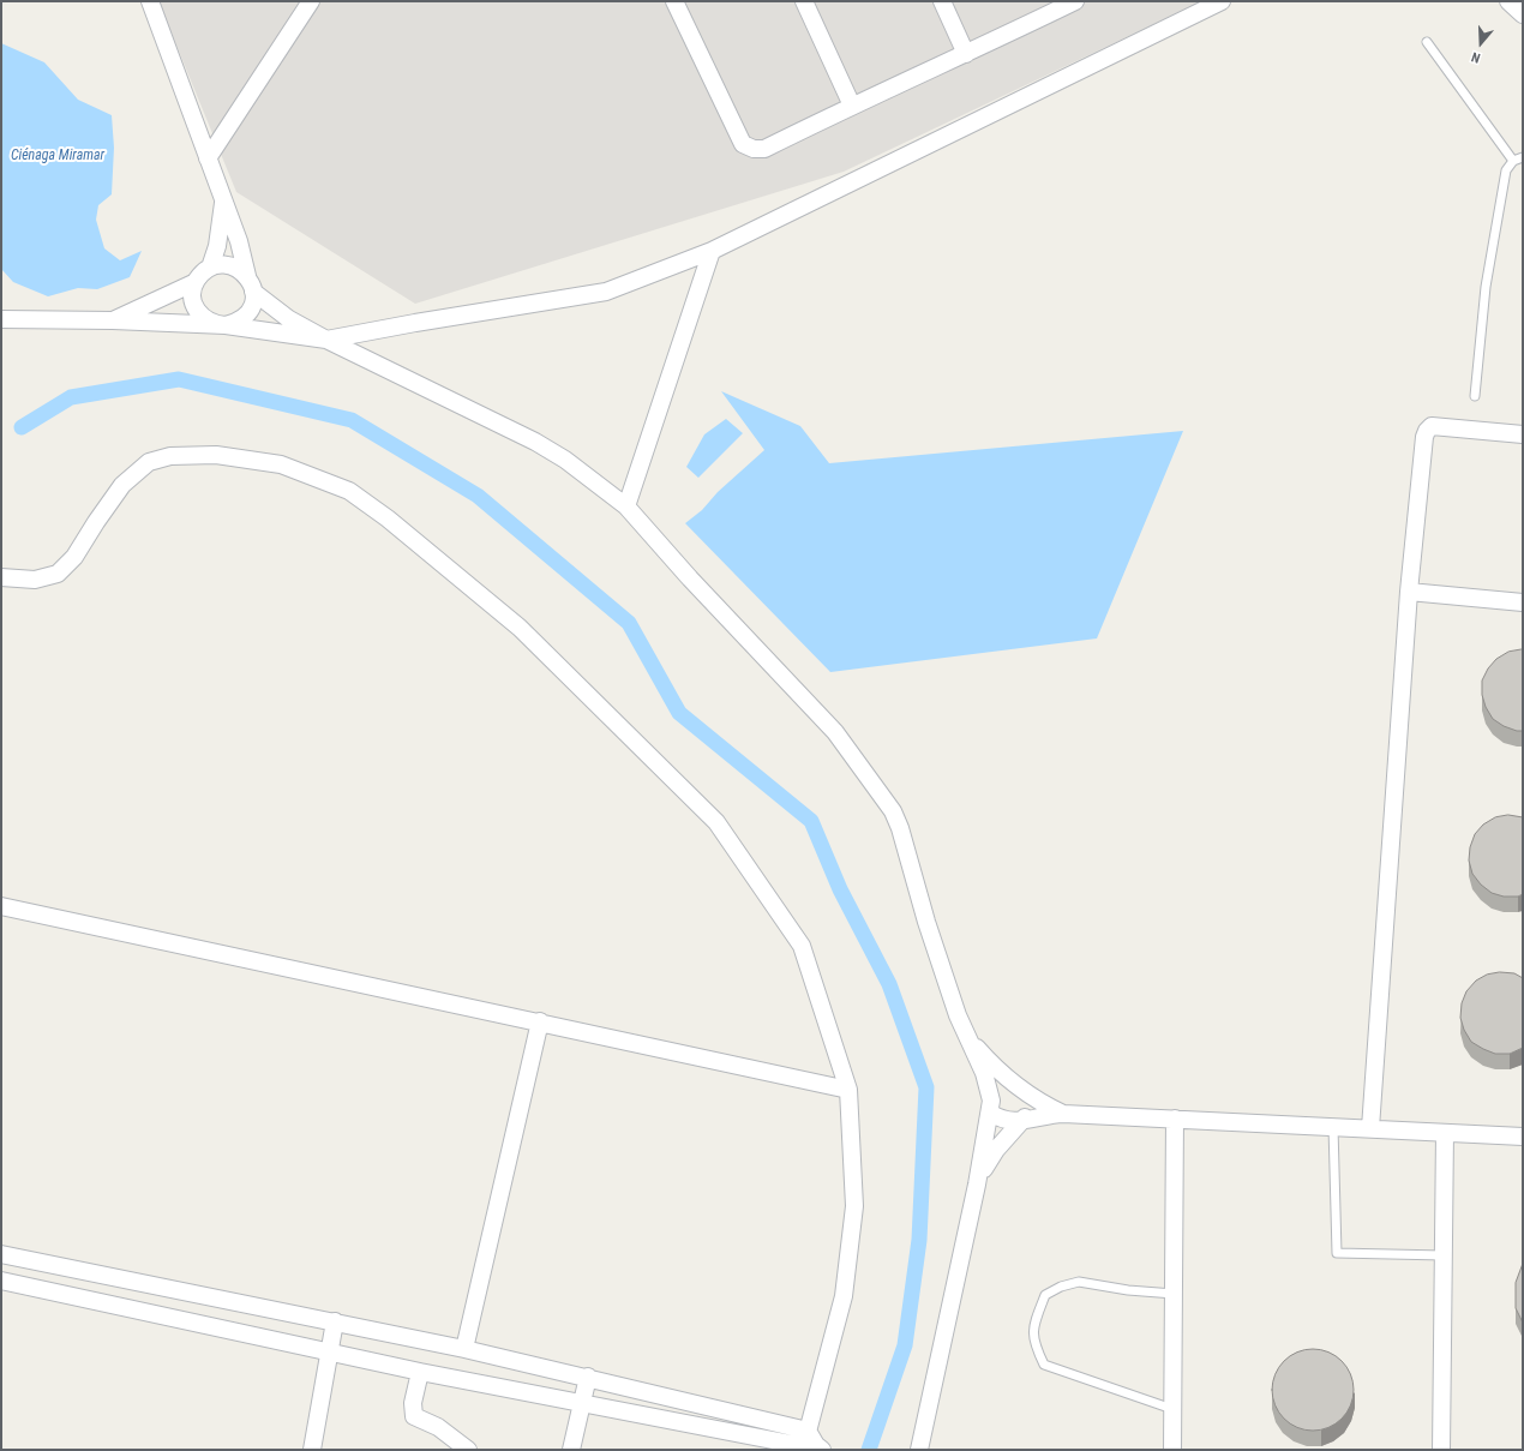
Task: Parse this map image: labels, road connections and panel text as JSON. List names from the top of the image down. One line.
{"water":["Ciénaga Miramar"],"north":"bottom"}
